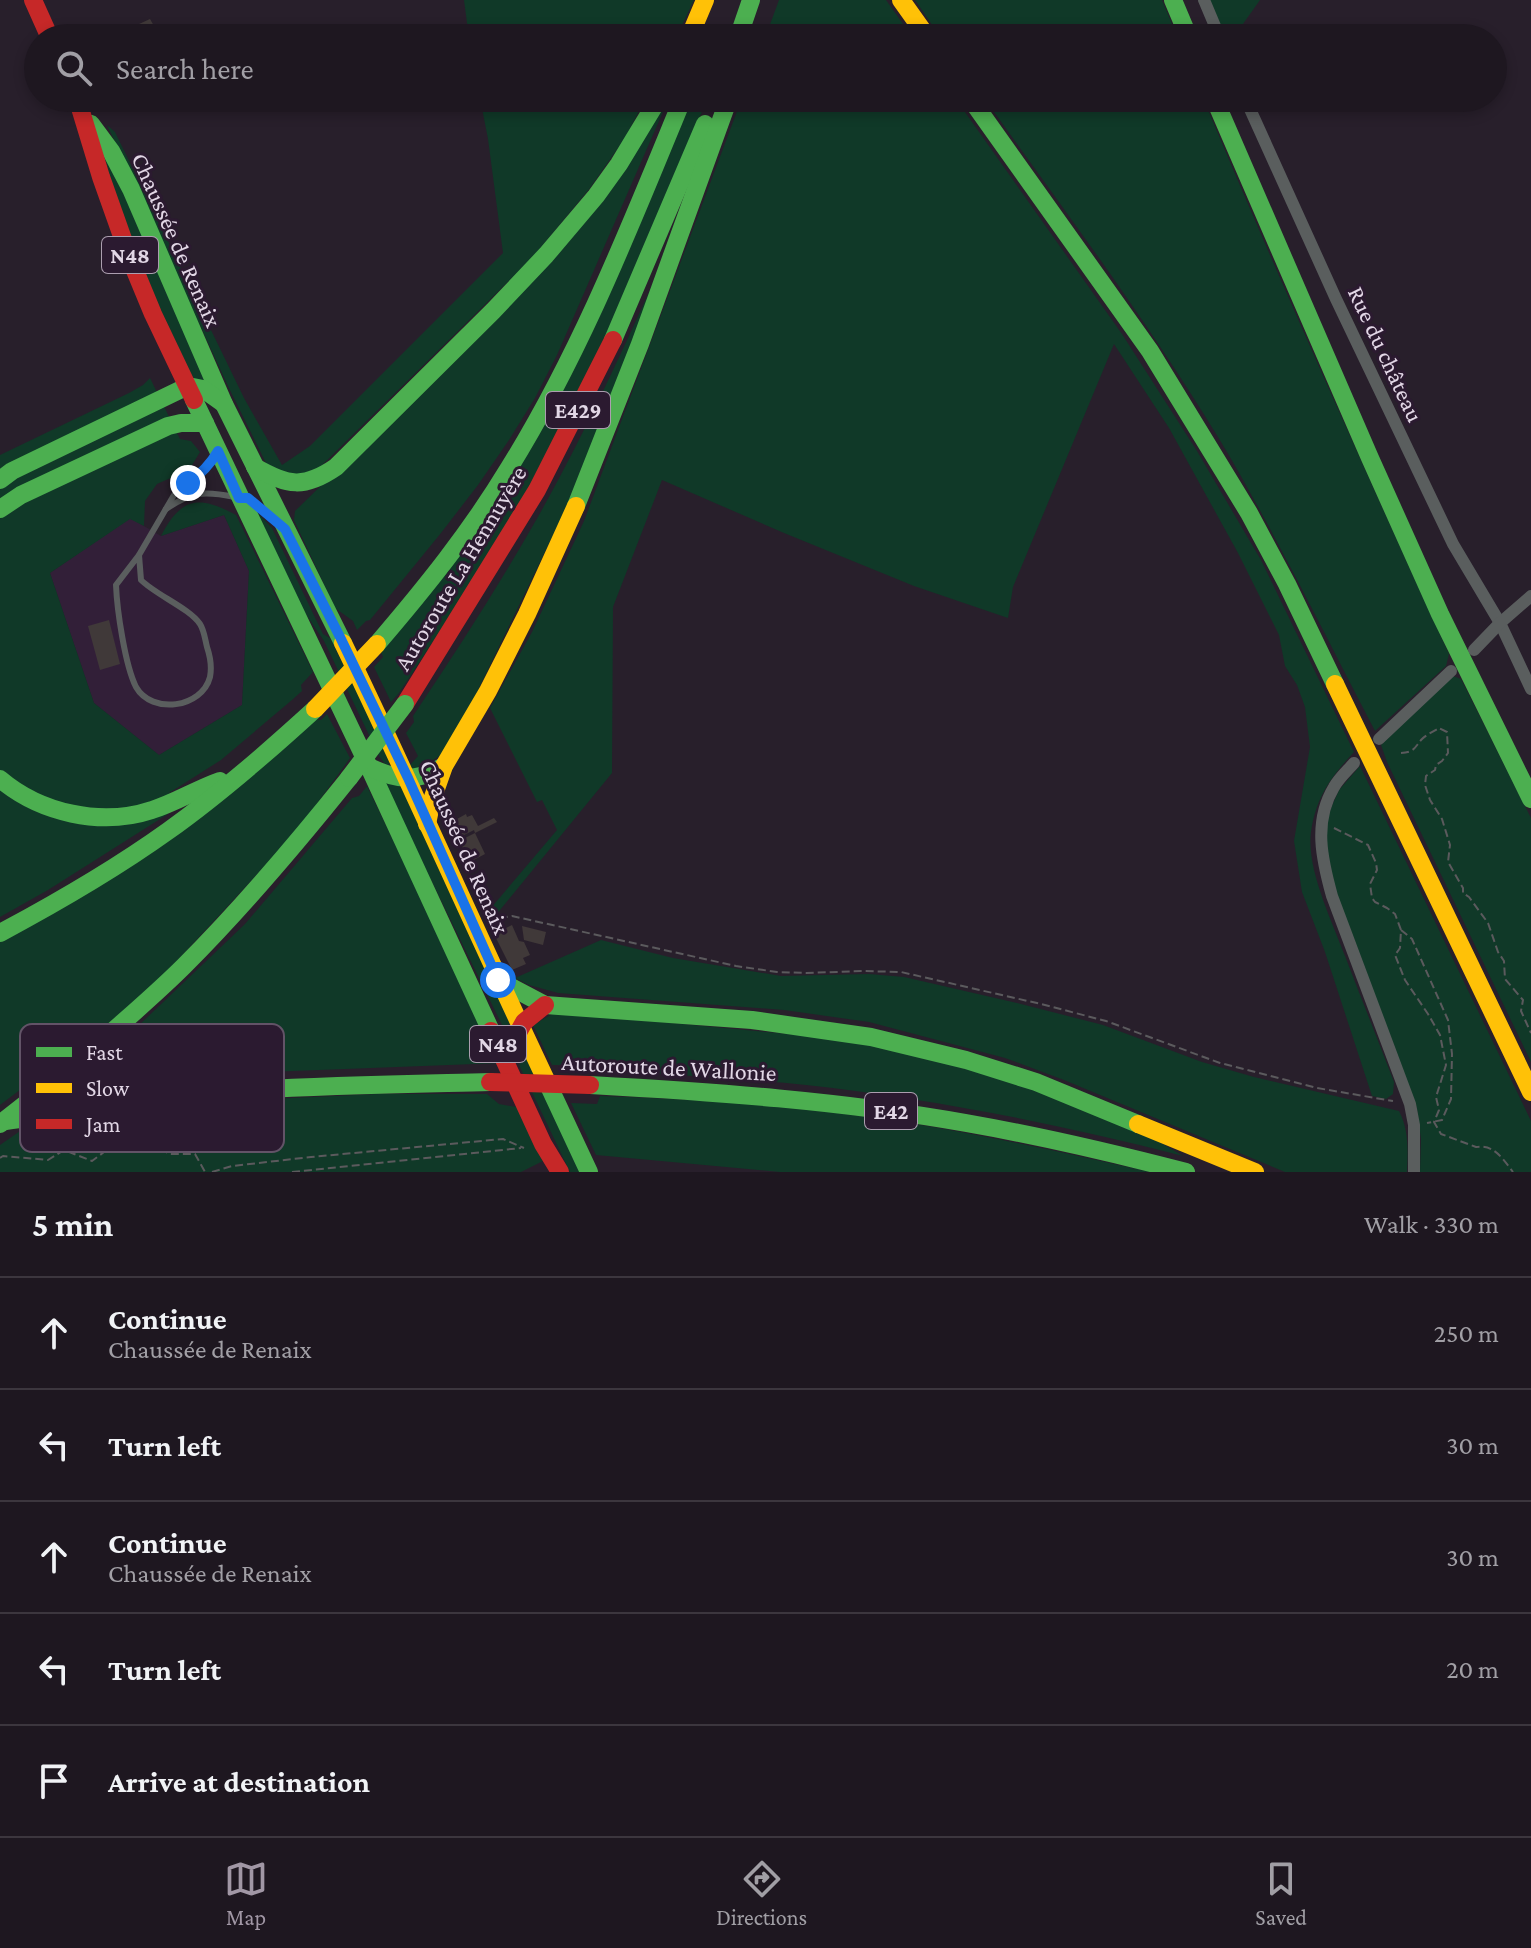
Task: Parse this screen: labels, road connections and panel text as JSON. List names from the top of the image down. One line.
{"streets":{"main road":["Chaussée de Renaix","N48","E429","Autoroute La Hennuyère","Autoroute de Wallonie","E42"],"street":["Rue du château"]},"crossings":[["Chaussée de Renaix","N48"],["Autoroute La Hennuyère","Autoroute de Wallonie"]],"legend":["Fast","Slow","Jam"],"page":{"search":"Search here","heading":["5 min","Walk · 330 m"],"list":[["Continue","Chaussée de Renaix","250 m"],["Turn left","30 m"],["Continue","Chaussée de Renaix","30 m"],["Turn left","20 m"],"Arrive at destination"],"nav":["Map","Directions","Saved"]}}
